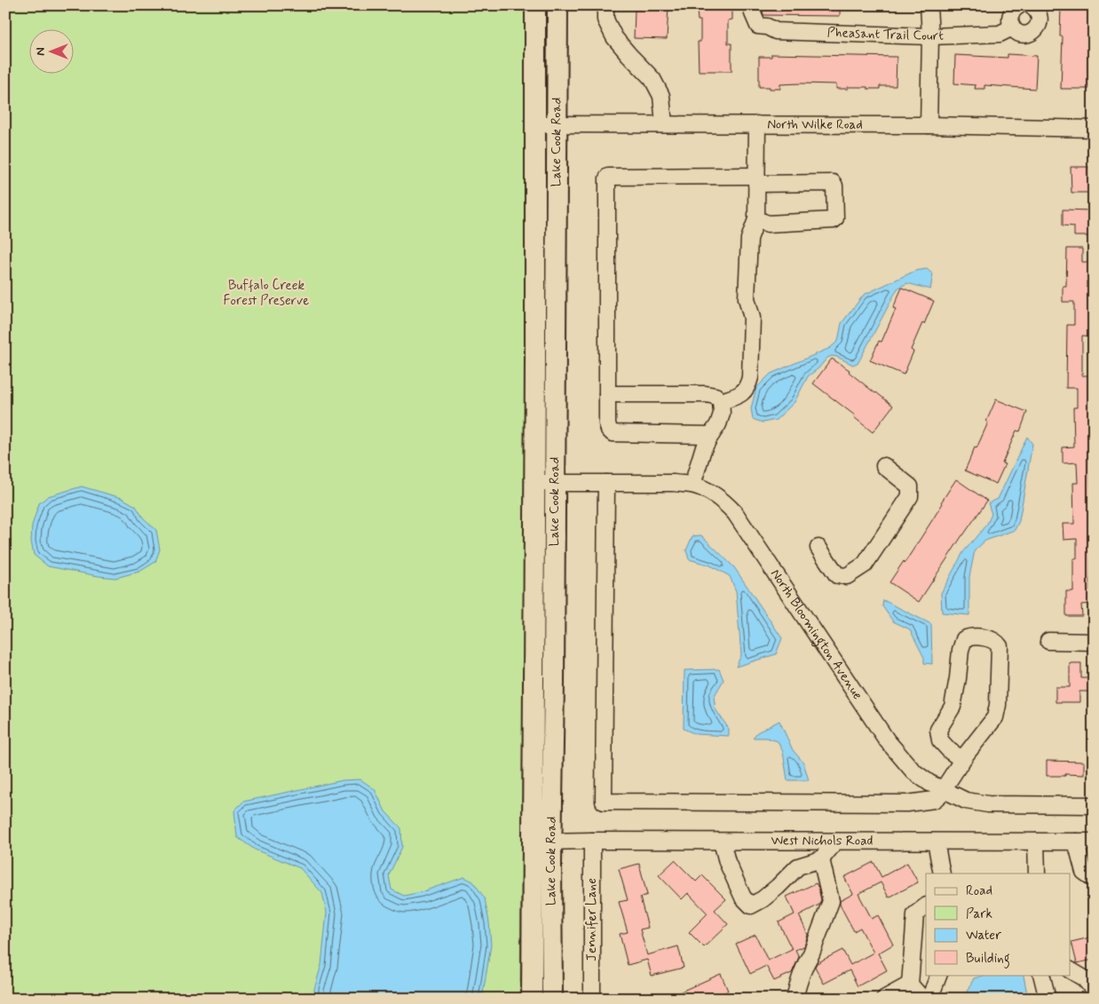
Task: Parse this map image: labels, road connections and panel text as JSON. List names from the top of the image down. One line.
{"streets":{"main road":["Lake Cook Road"],"street":["Pheasant Trail Court","North Wilke Road","North Bloomington Avenue","West Nichols Road","Jennifer Lane"]},"crossings":[["North Wilke Road","Lake Cook Road"],["Lake Cook Road","North Bloomington Avenue"],["Lake Cook Road","West Nichols Road"],["West Nichols Road","Jennifer Lane"]],"parks":["Buffalo Creek Forest Preserve"],"legend":["Road","Park","Water","Building"],"north":"left"}
